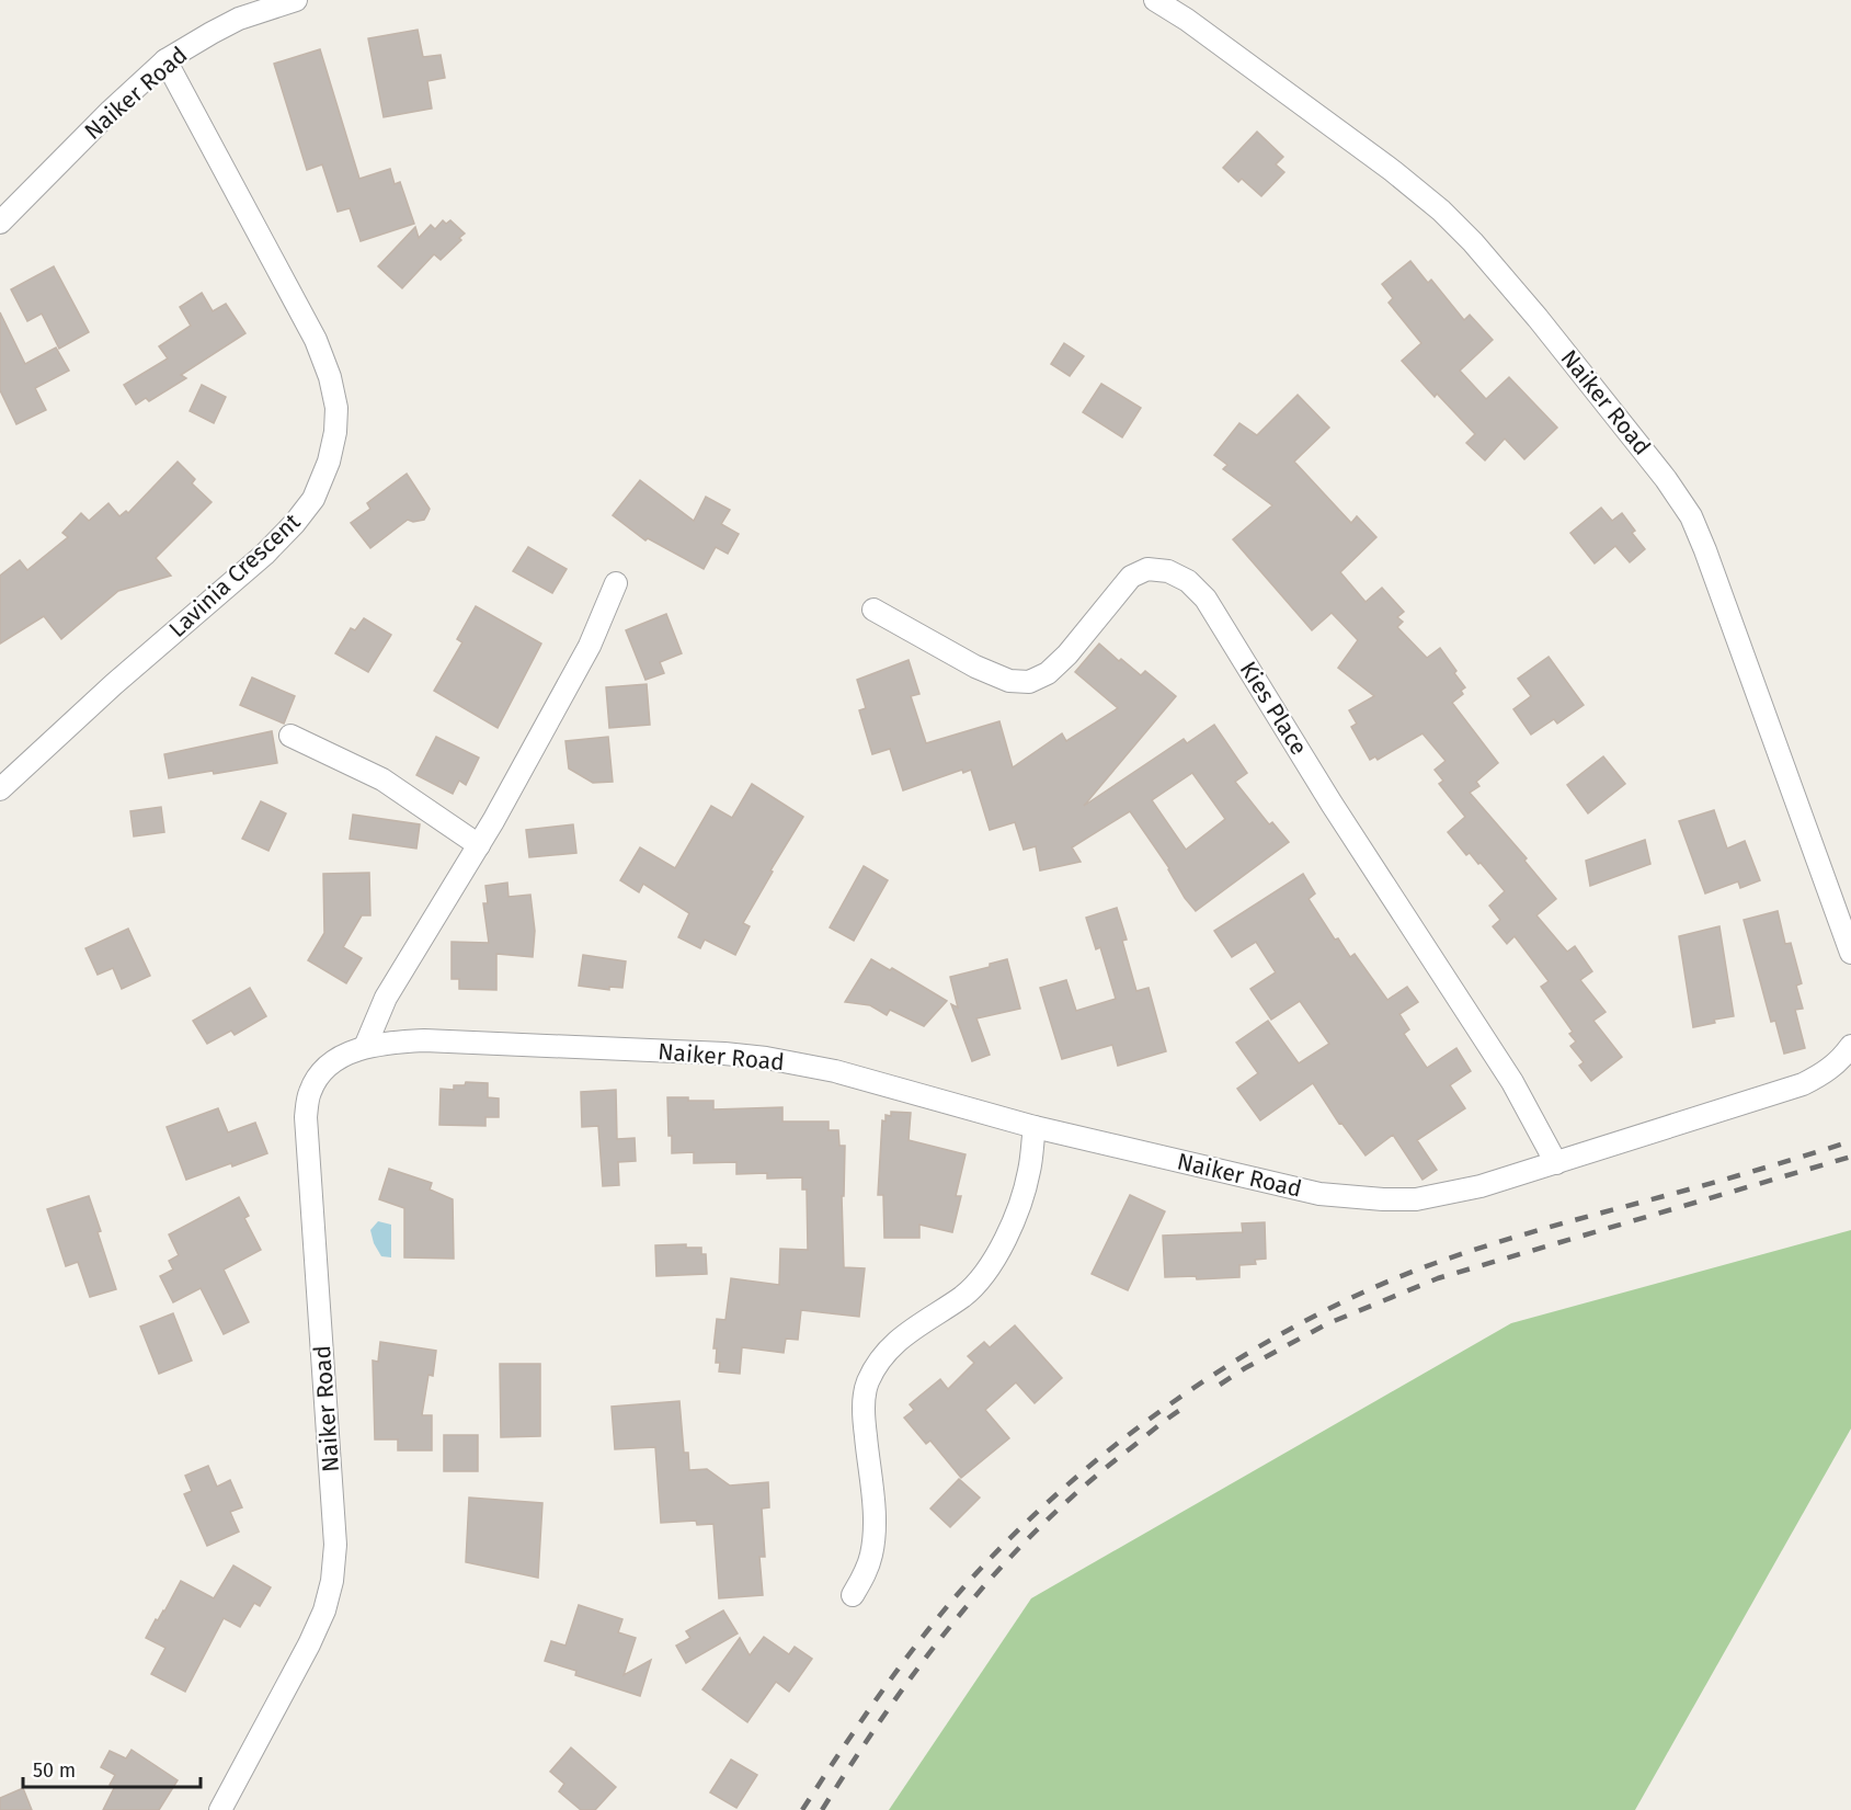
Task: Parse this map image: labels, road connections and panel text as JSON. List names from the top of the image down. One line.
{"streets":{"street":["Naiker Road","Lavinia Crescent","Kies Place"]},"crossings":[["Naiker Road","Lavinia Crescent"],["Naiker Road","Kies Place"]],"scale_bar":"50 m"}
